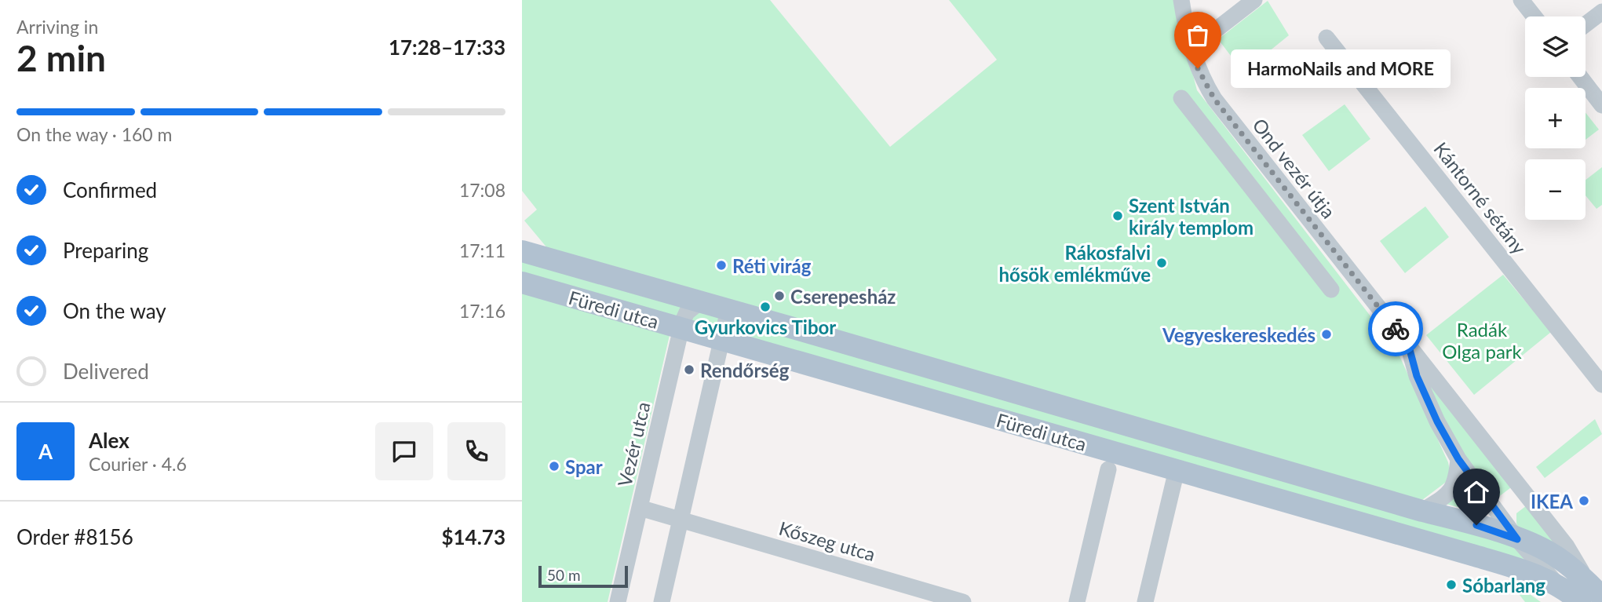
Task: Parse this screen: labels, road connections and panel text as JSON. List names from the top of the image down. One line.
{"streets":{"main road":["Füredi utca"],"street":["Ond vezér útja","Kántorné sétány","Vezér utca","Kőszeg utca"]},"crossings":[["Ond vezér útja","Füredi utca"],["Füredi utca","Vezér utca"],["Vezér utca","Kőszeg utca"]],"parks":["Radák Olga park"],"places":["HarmoNails and MORE","Szent István király templom","Rákosfalvi hősök emlékműve","Réti virág","Cserepesház","Gyurkovics Tibor","Vegyeskereskedés","Rendőrség","Spar","IKEA","Sóbarlang"],"scale_bar":"50 m","page":{"heading":["2 min","Arriving in","17:28–17:33"],"panel":["Alex","Courier · 4.6","Order #8156","$14.73"],"map_buttons":["+","−"],"bubble":"HarmoNails and MORE","bar":"On the way · 160 m","list":[["Confirmed","17:08"],["Preparing","17:11"],["On the way","17:16"],"Delivered"],"round":"A","scale":"50 m"}}
